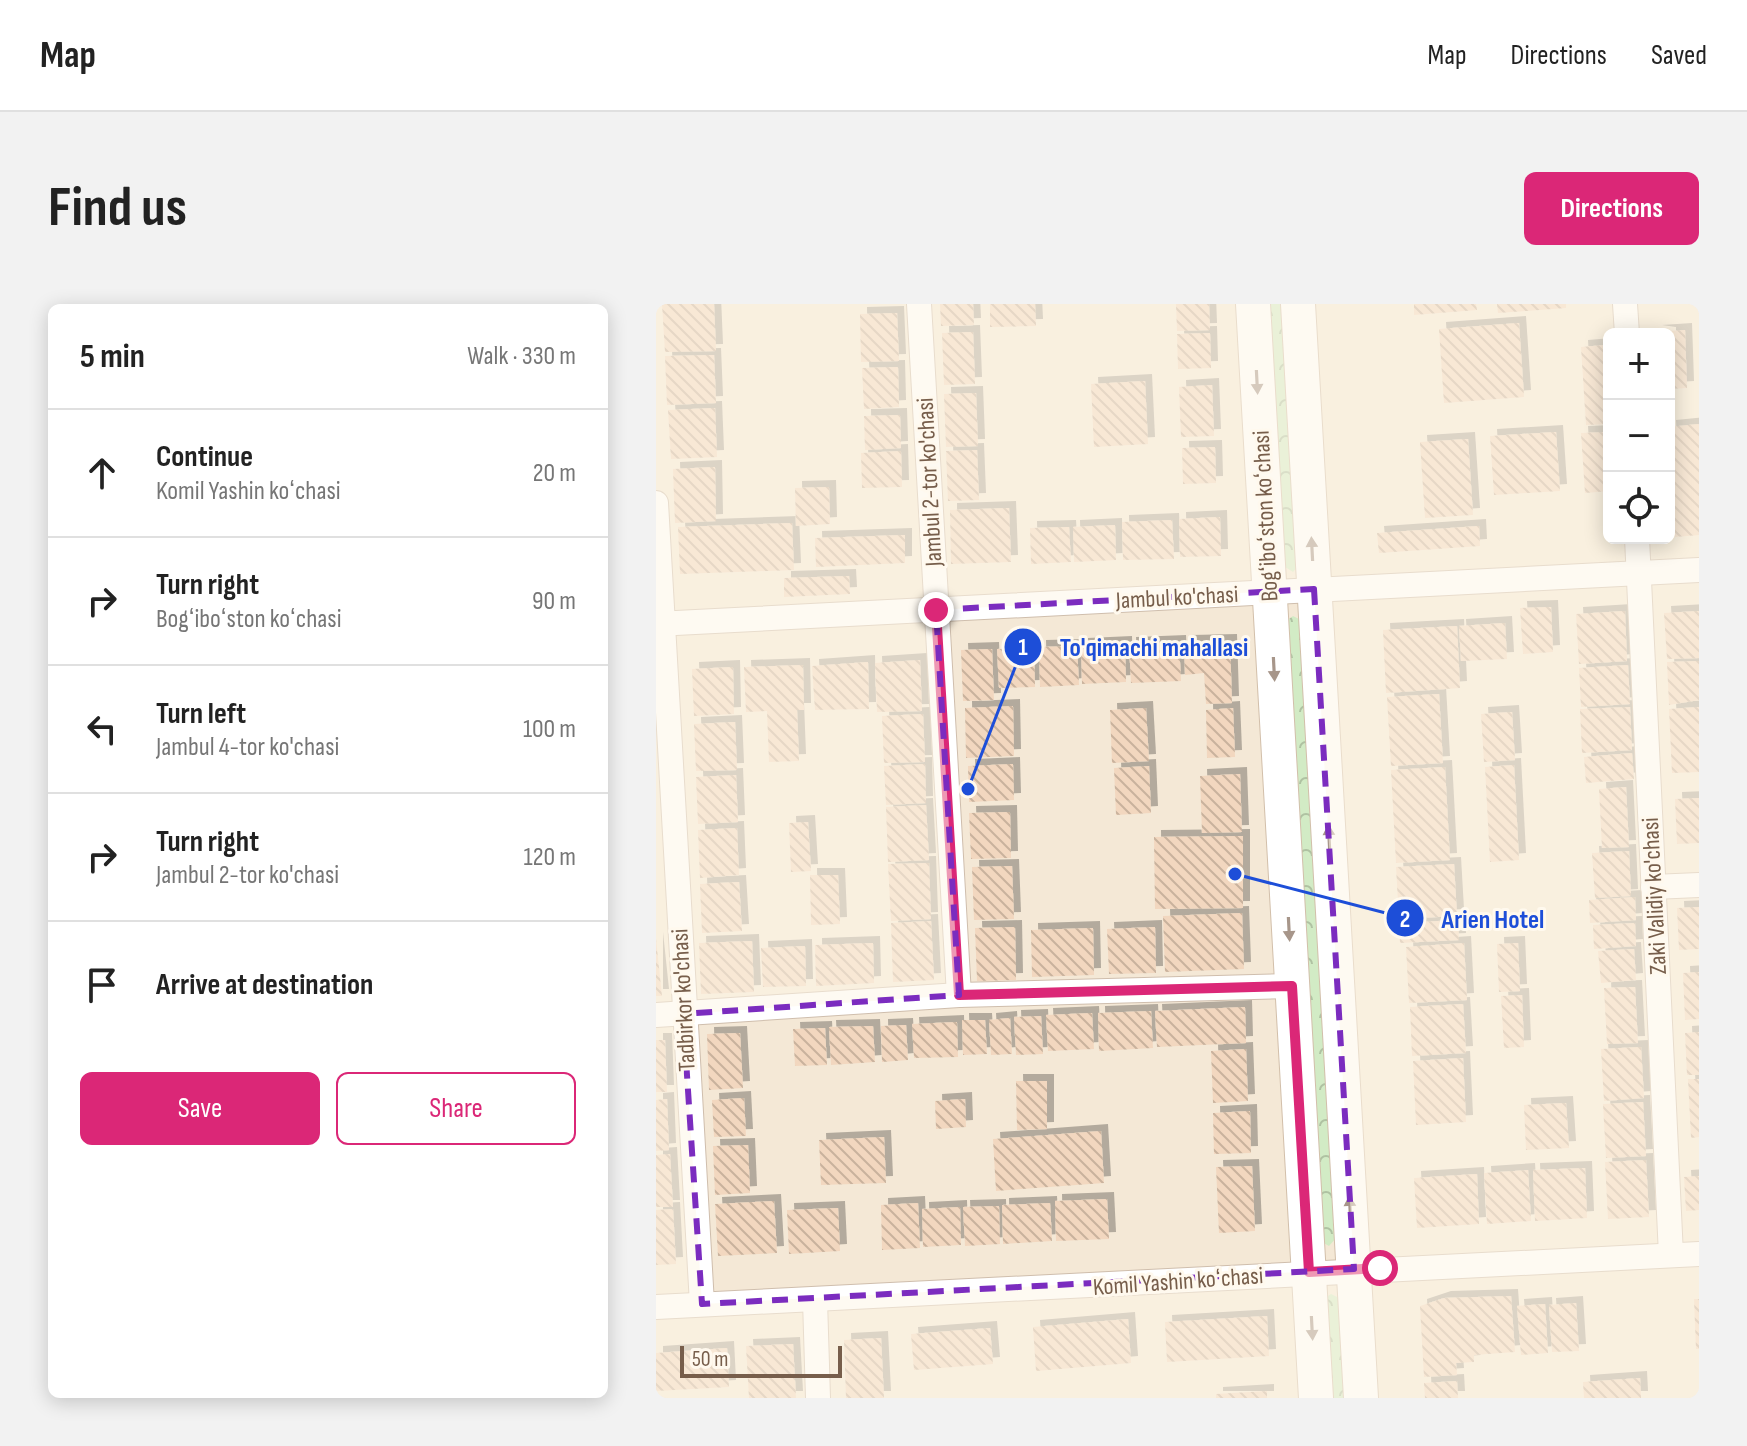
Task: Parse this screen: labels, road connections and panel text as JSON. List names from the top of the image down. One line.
{"streets":{"street":["Jambul 2-tor ko'chasi","Bogʻiboʻston koʻchasi","Jambul ko'chasi","Zaki Validiy ko'chasi","Tadbirkor ko'chasi","Komil Yashin koʻchasi"]},"crossings":[["Jambul 2-tor ko'chasi","Jambul ko'chasi"],["Bogʻiboʻston koʻchasi","Jambul ko'chasi"],["Bogʻiboʻston koʻchasi","Komil Yashin koʻchasi"],["Jambul ko'chasi","Zaki Validiy ko'chasi"],["Jambul ko'chasi","Tadbirkor ko'chasi"],["Zaki Validiy ko'chasi","Komil Yashin koʻchasi"],["Tadbirkor ko'chasi","Komil Yashin koʻchasi"]],"places":["To'qimachi mahallasi","Arien Hotel"],"scale_bar":"50 m","page":{"header":"Map","nav":["Map","Directions","Saved"],"buttons":["Directions",["Save","Share"]],"title":"Find us","heading":["5 min","Walk · 330 m"],"map_buttons":["+","−"],"list":[["Continue","Komil Yashin koʻchasi","20 m"],["Turn right","Bogʻiboʻston koʻchasi","90 m"],["Turn left","Jambul 4-tor ko'chasi","100 m"],["Turn right","Jambul 2-tor ko'chasi","120 m"],"Arrive at destination"],"scale":"50 m"}}
